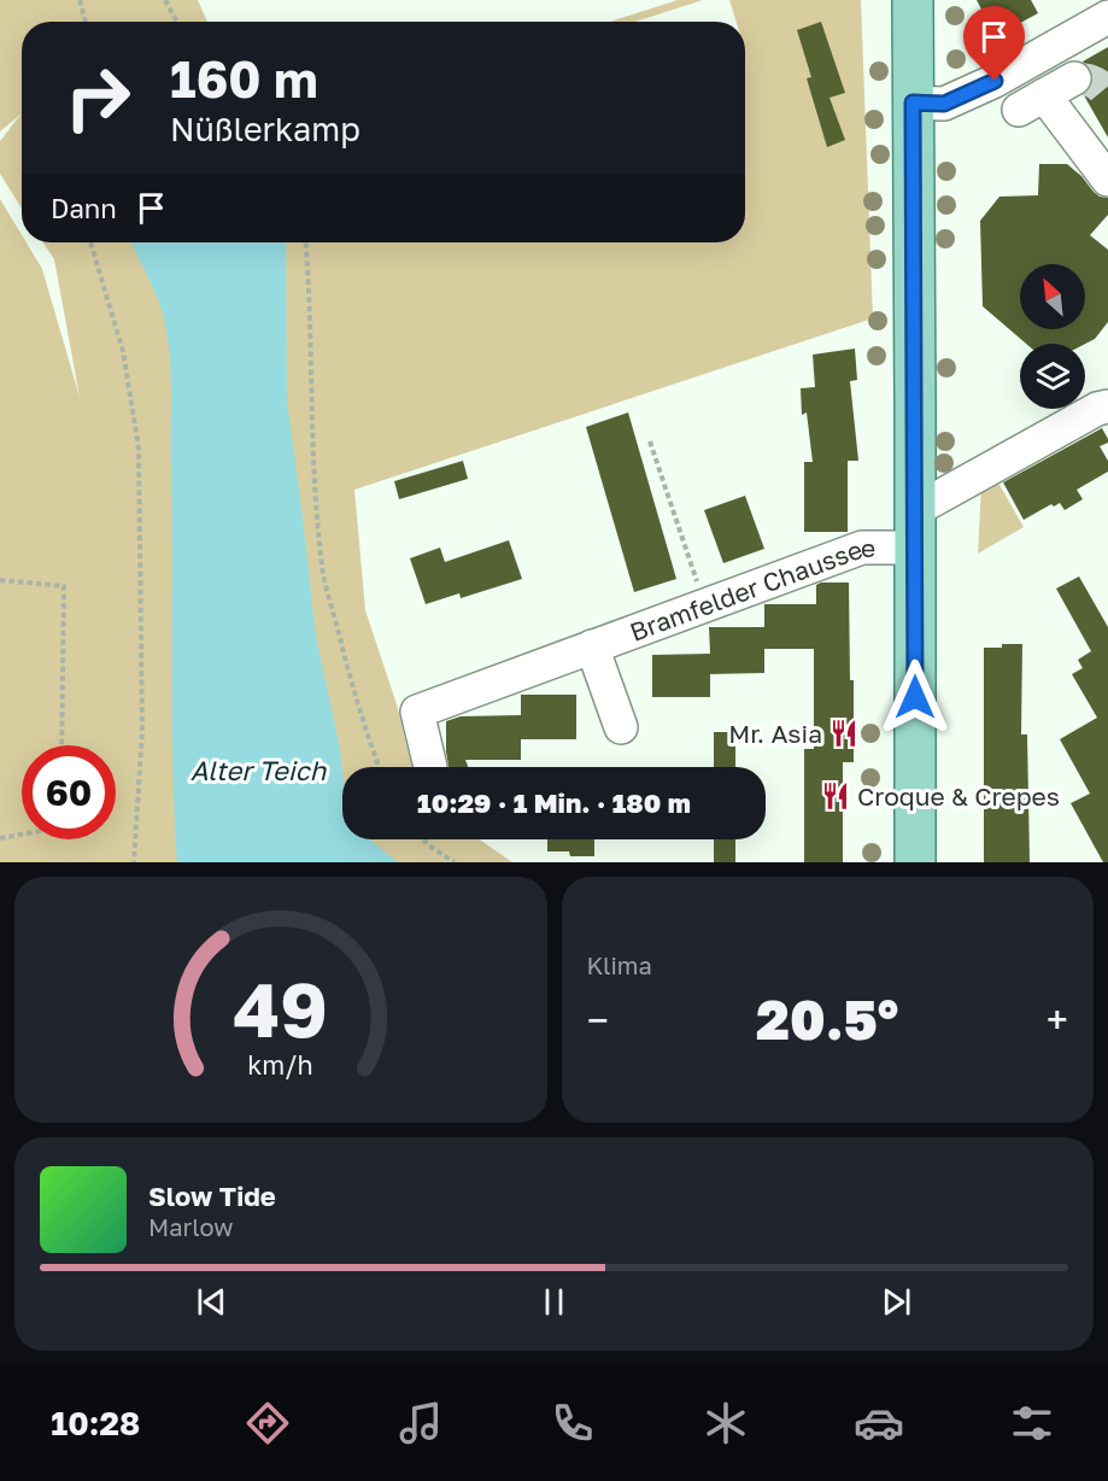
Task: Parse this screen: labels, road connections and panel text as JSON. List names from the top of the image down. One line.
{"streets":{"main road":["Bramfelder Chaussee"]},"water":["Alter Teich"],"places":{"restaurant":["Mr. Asia","Croque & Crepes"]},"north":"top left","page":{"turn":["160 m","Nüßlerkamp"],"then":"Dann","limit":"60","trip":"10:29 · 1 Min. · 180 m","tile":"Klima","heat":["−","20.5°","+"],"song":["Slow Tide","Marlow"],"tabs":"10:28","gauge":["49","km/h"]}}
